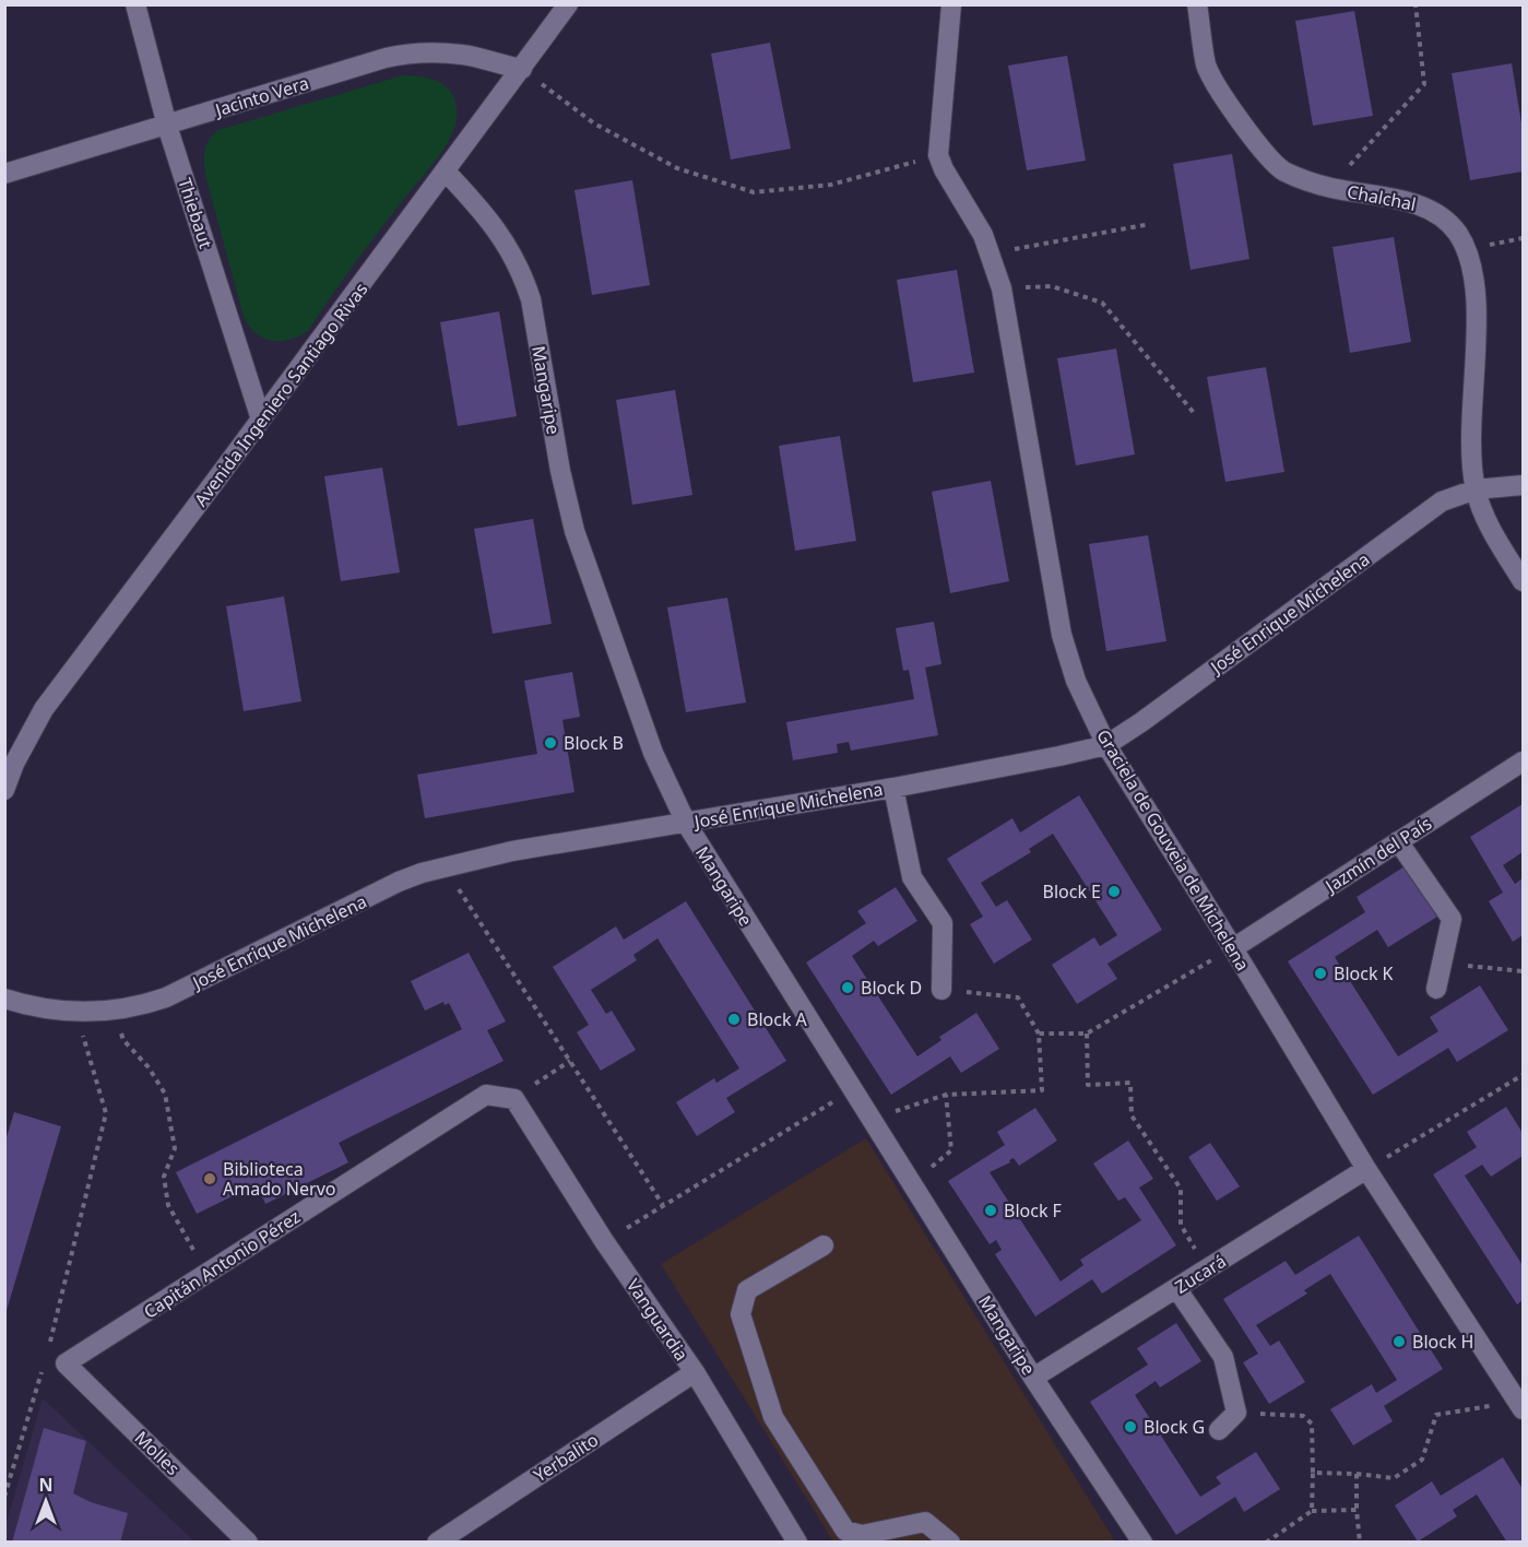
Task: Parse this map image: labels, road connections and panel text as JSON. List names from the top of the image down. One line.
{"streets":{"street":["Jacinto Vera","Chalchal","Thiebaut","Mangaripe","Avenida Ingeniero Santiago Rivas","José Enrique Michelena","Graciela de Gouveia de Michelena","Jazmín del País","Capitán Antonio Pérez","Zucará","Vanguardia","Molles","Yerbalito"]},"crossings":[["Jacinto Vera","Thiebaut"],["Jacinto Vera","Avenida Ingeniero Santiago Rivas"],["Chalchal","José Enrique Michelena"],["Thiebaut","Avenida Ingeniero Santiago Rivas"],["Mangaripe","Avenida Ingeniero Santiago Rivas"],["Mangaripe","José Enrique Michelena"],["Mangaripe","Zucará"],["José Enrique Michelena","Graciela de Gouveia de Michelena"],["Graciela de Gouveia de Michelena","Jazmín del País"],["Graciela de Gouveia de Michelena","Zucará"],["Capitán Antonio Pérez","Vanguardia"],["Capitán Antonio Pérez","Molles"],["Vanguardia","Yerbalito"]],"places":["Block B","Block E","Block K","Block D","Block A","Biblioteca Amado Nervo","Block F","Block H","Block G"],"north":"top"}
